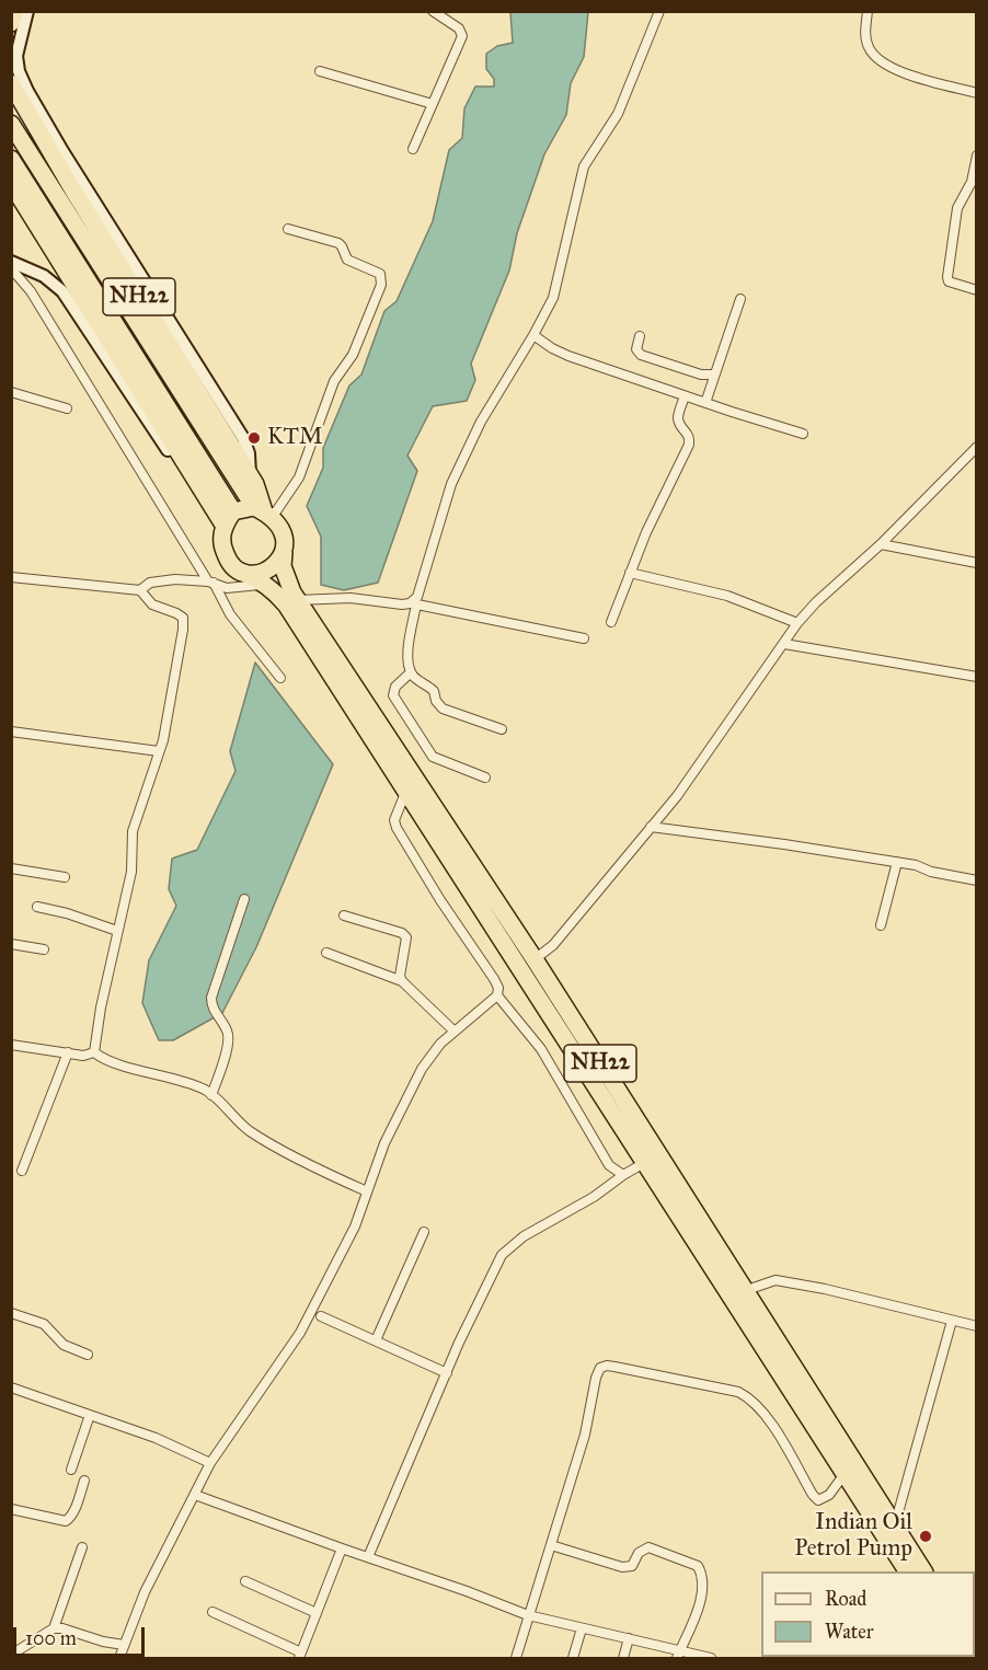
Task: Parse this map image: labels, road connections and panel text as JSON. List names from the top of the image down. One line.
{"streets":{"highway":["NH22"]},"places":["KTM","Indian Oil Petrol Pump"],"legend":["Road","Water"],"scale_bar":"100 m"}
